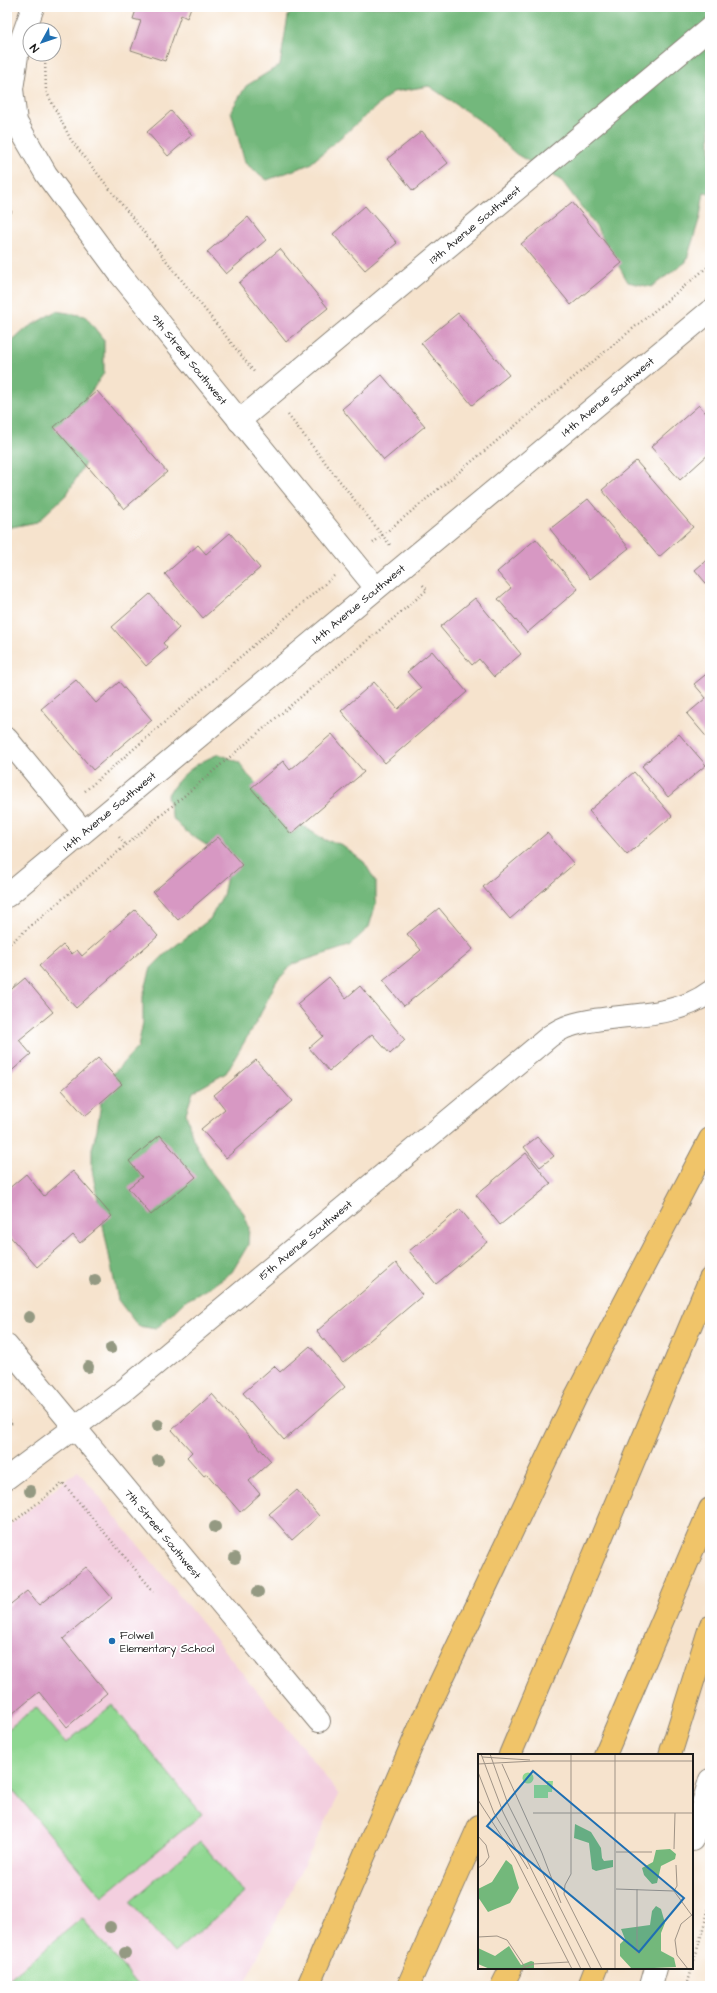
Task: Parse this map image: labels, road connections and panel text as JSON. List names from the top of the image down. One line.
{"streets":{"street":["13th Avenue Southwest","9th Street Southwest","14th Avenue Southwest","15th Avenue Southwest","7th Street Southwest"]},"crossings":[["13th Avenue Southwest","9th Street Southwest"],["9th Street Southwest","14th Avenue Southwest"],["15th Avenue Southwest","7th Street Southwest"]],"places":["Folwell Elementary School"],"north":"bottom left"}
